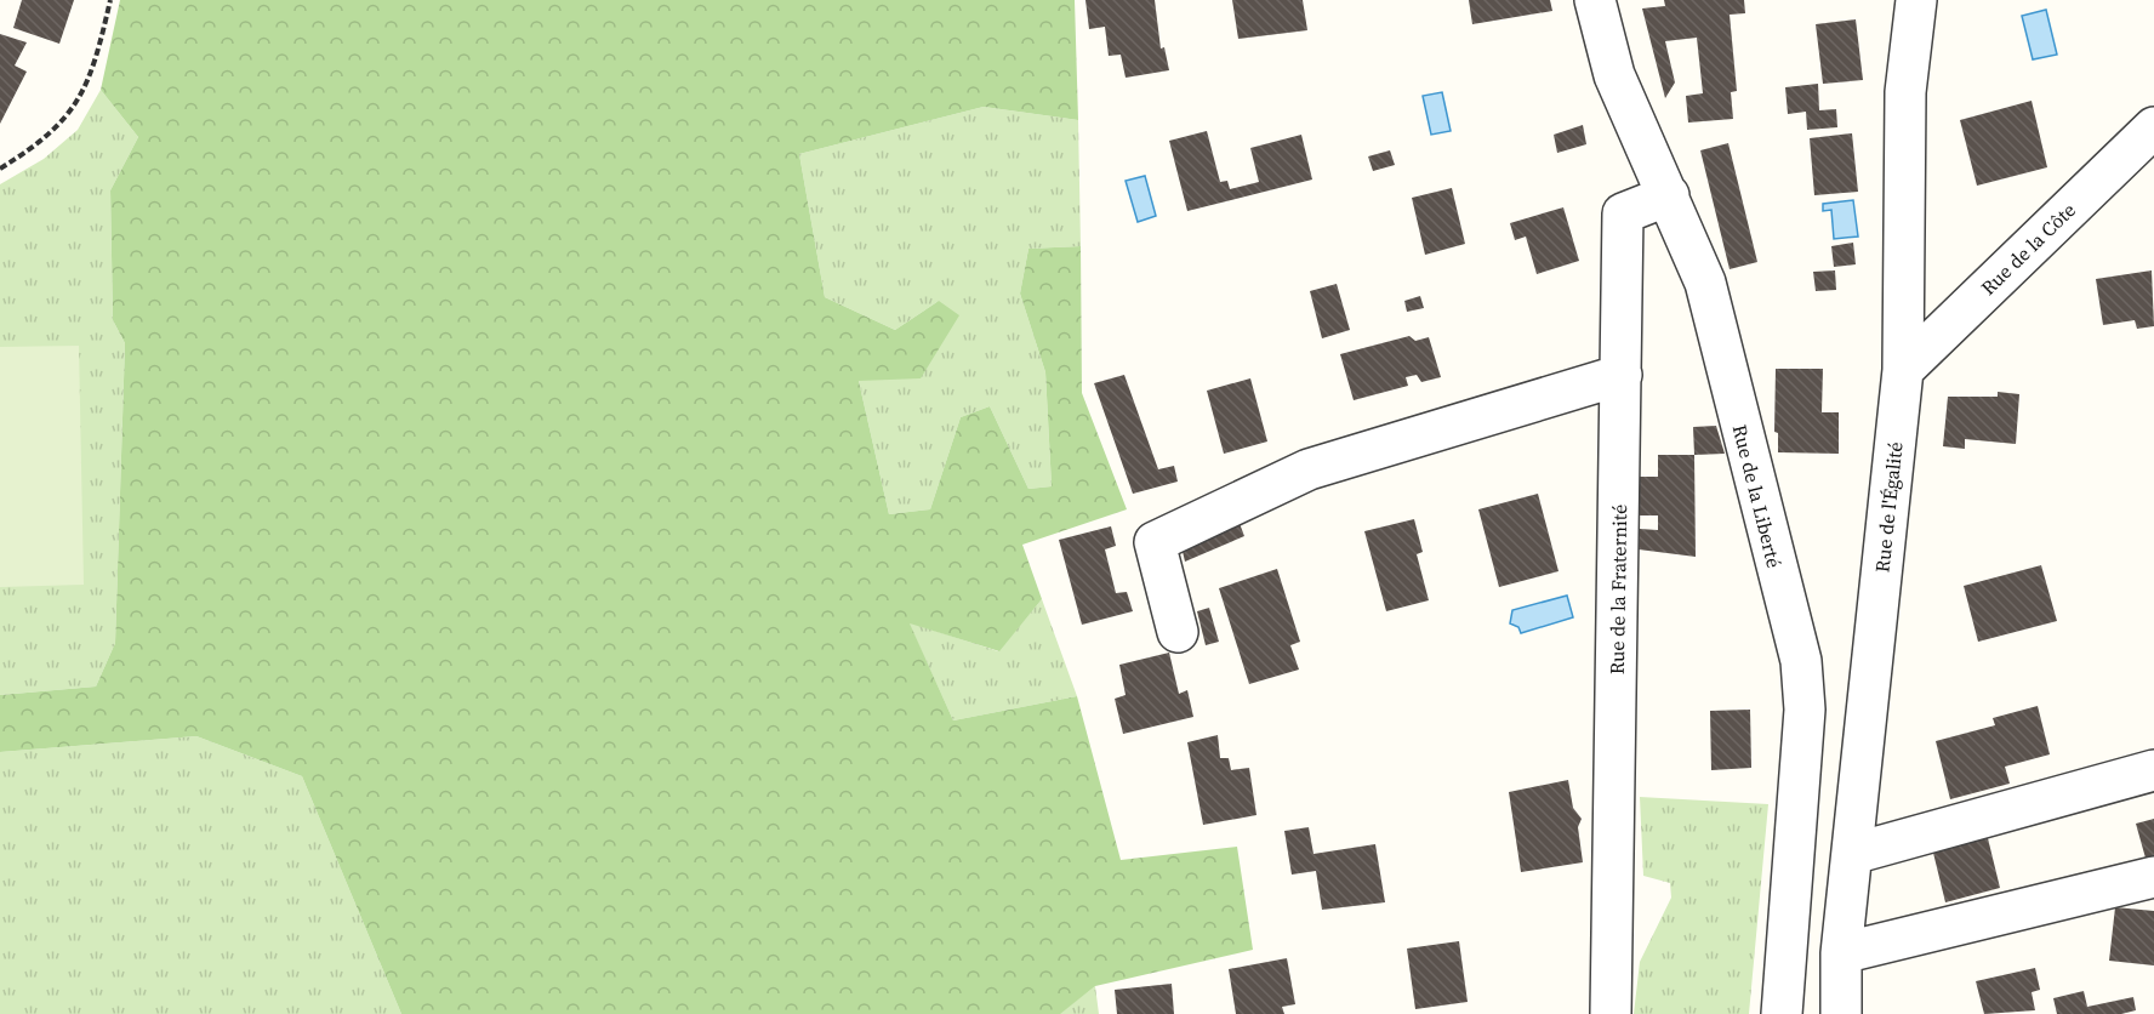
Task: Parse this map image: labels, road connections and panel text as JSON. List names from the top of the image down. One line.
{"streets":{"street":["Rue de la Côte","Rue de la Liberté","Rue de l'Égalité","Rue de la Fraternité"]},"crossings":[["Rue de la Côte","Rue de l'Égalité"],["Rue de la Liberté","Rue de la Fraternité"]]}
